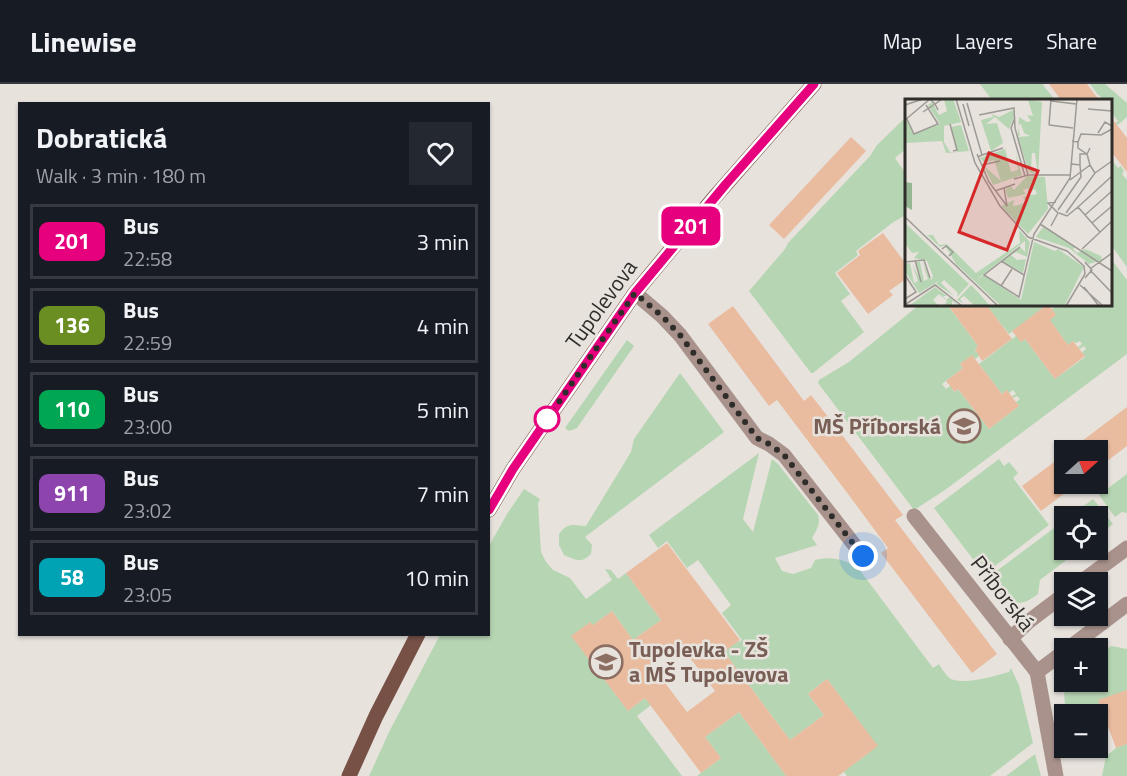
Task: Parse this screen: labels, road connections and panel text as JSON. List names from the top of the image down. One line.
{"streets":{"main road":["Tupolevova"],"street":["Příborská"]},"places":{"school or university":["MŠ Příborská","Tupolevka - ZŠ a MŠ Tupolevova"]},"lines":["bus line 201"],"north":"right","page":{"header":"Linewise","nav":["Map","Layers","Share"],"on_map":"201","heading":["Dobratická","Walk · 3 min · 180 m"],"list":[{"mark":"201","name":"Bus","note":"22:58","value":"3 min"},{"mark":"136","name":"Bus","note":"22:59","value":"4 min"},{"mark":"110","name":"Bus","note":"23:00","value":"5 min"},{"mark":"911","name":"Bus","note":"23:02","value":"7 min"},{"mark":"58","name":"Bus","note":"23:05","value":"10 min"}],"map_buttons":["+","−"]}}
